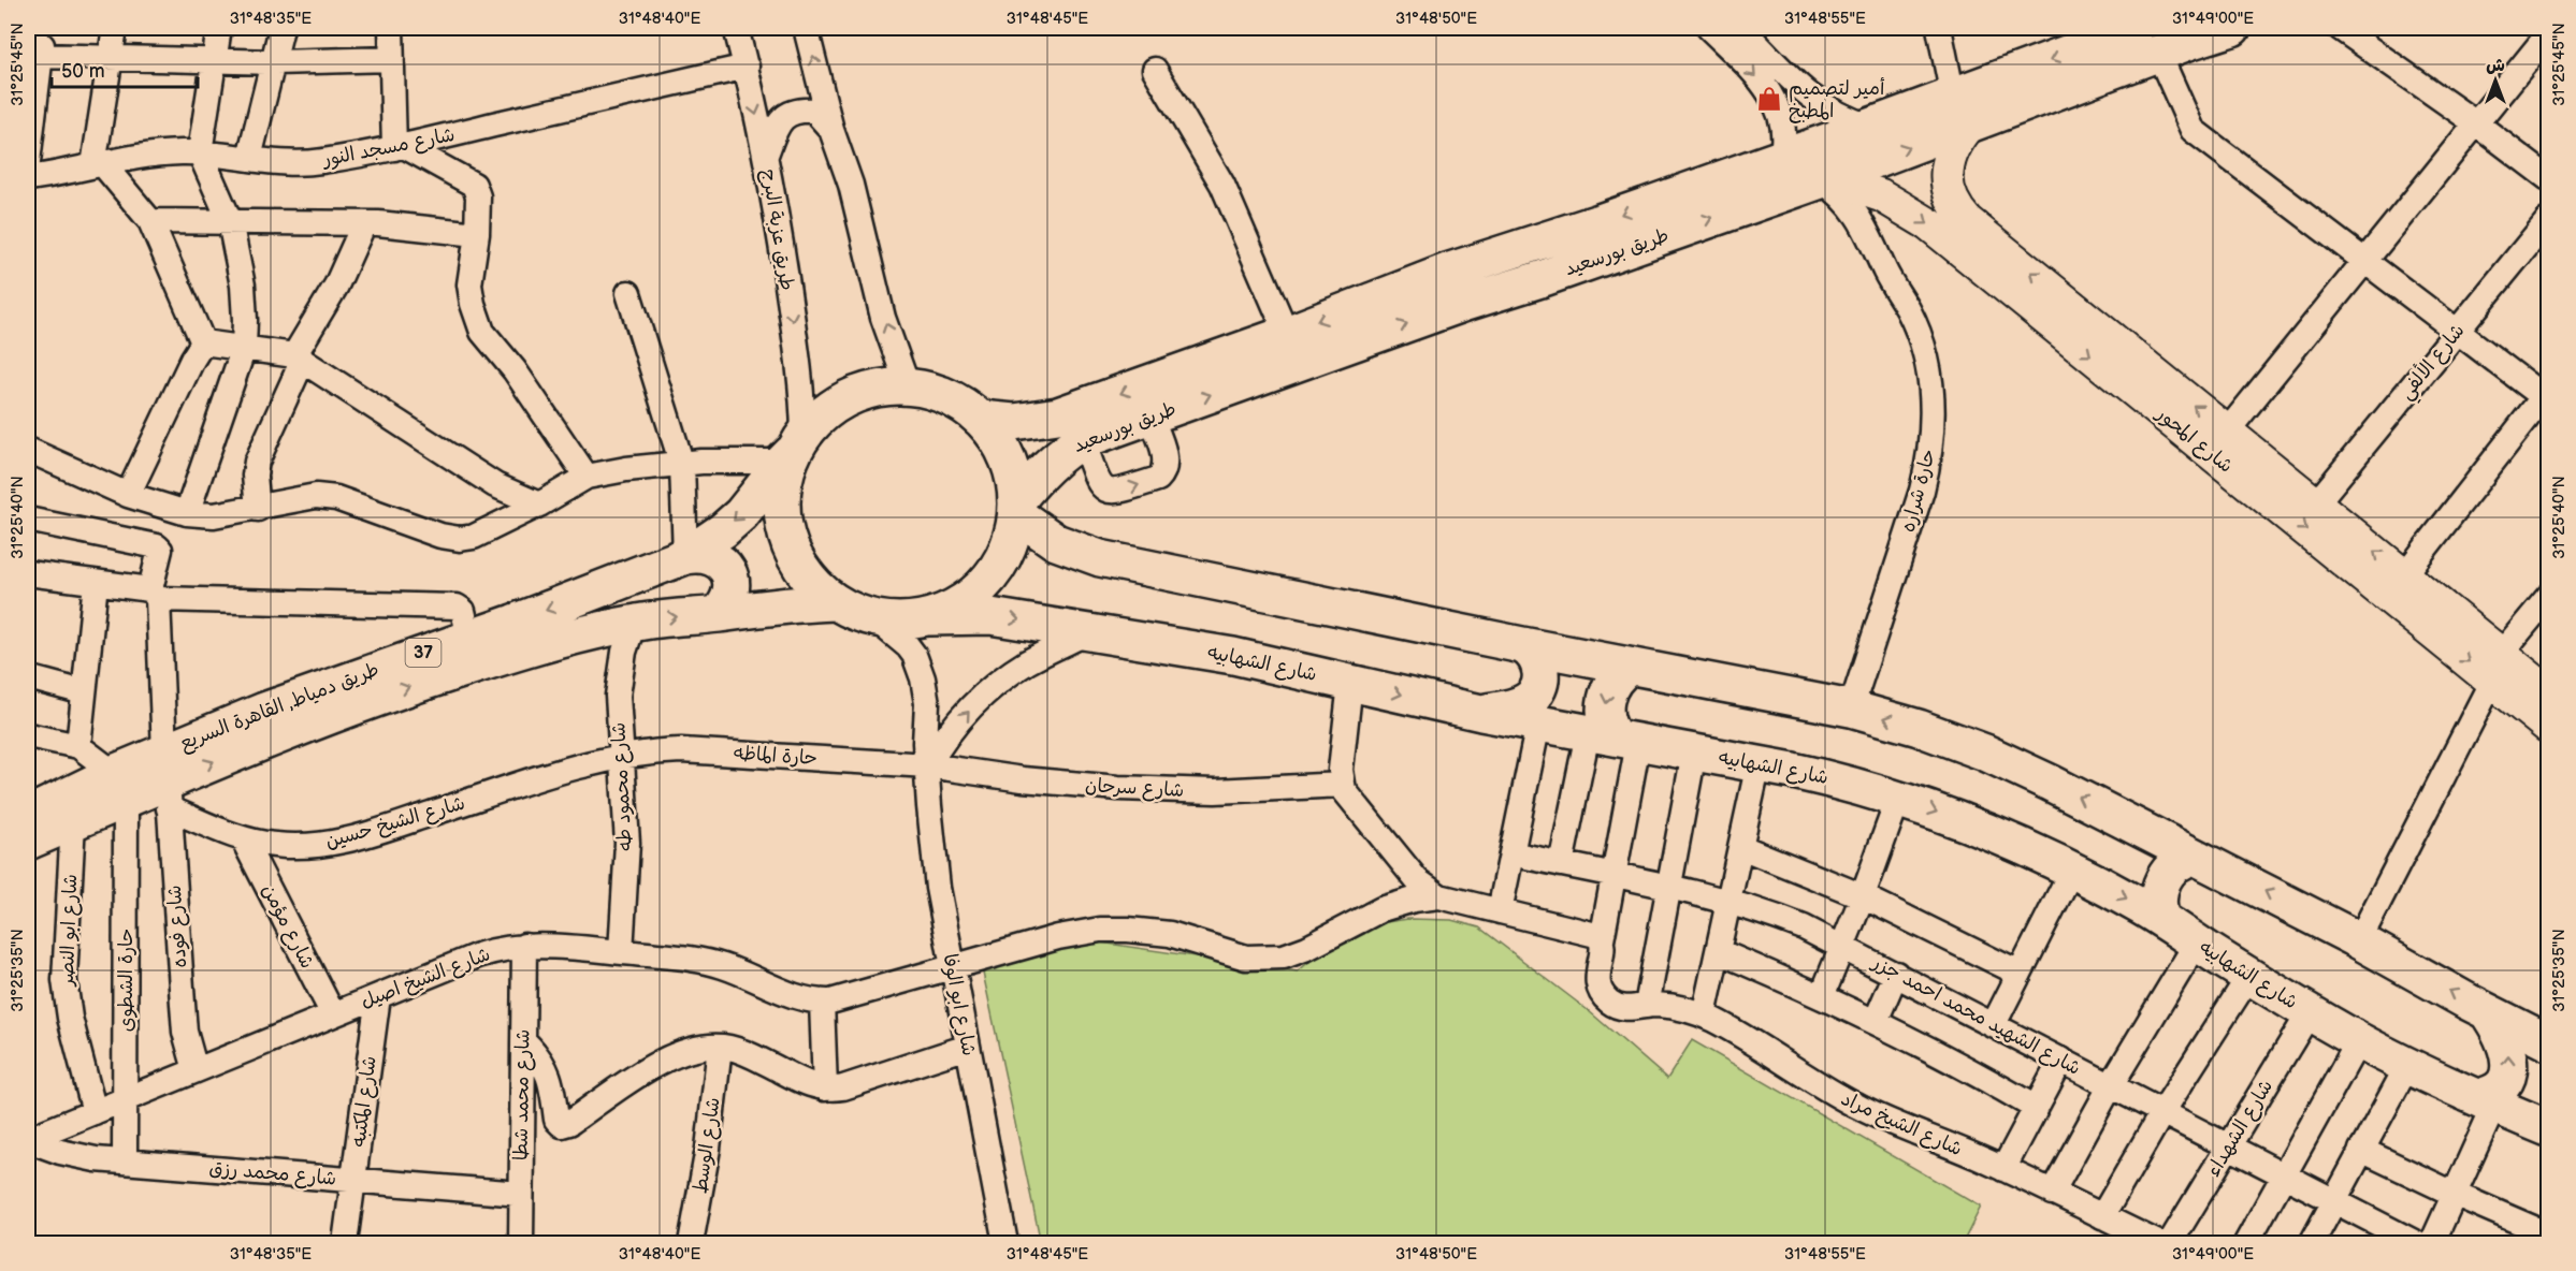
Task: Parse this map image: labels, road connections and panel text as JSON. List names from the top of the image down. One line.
{"streets":{"highway":["طريق بورسعيد","37","شارع الشهابيه","طريق دمياط, القاهرة السريع"],"main road":["شارع المحور"],"street":["شارع مسجد النور","طريق عزبة البرج","شارع الألفي","حارة شراره","حارة الماظه","شارع محمود طه","شارع سرحان","شارع الشيخ حسين","شارع فوده","شارع مؤمن","شارع ابو النصر","شارع الشيخ اصيل","حارة الشطوى","شارع ابو الوفا","شارع الشهيد محمد احمد جزر","شارع محمد شطا","شارع المكتبه","شارع الشيخ مراد","شارع الشهداء","شارع الوسط","شارع محمد رزق"]},"crossings":[["شارع مسجد النور","طريق عزبة البرج"],["طريق عزبة البرج","طريق دمياط, القاهرة السريع"],["طريق بورسعيد","شارع المحور"],["طريق بورسعيد","حارة شراره"],["طريق بورسعيد","طريق دمياط, القاهرة السريع"],["شارع الألفي","شارع المحور"],["شارع المحور","حارة شراره"],["شارع الشهابيه","طريق دمياط, القاهرة السريع"],["شارع الشهابيه","شارع ابو الوفا"],["شارع الشهابيه","شارع الشيخ مراد"],["شارع الشهابيه","شارع الشهداء"],["طريق دمياط, القاهرة السريع","شارع محمود طه"],["طريق دمياط, القاهرة السريع","شارع الشيخ حسين"],["طريق دمياط, القاهرة السريع","شارع فوده"],["طريق دمياط, القاهرة السريع","شارع ابو النصر"],["طريق دمياط, القاهرة السريع","حارة الشطوى"],["حارة الماظه","شارع محمود طه"],["حارة الماظه","شارع سرحان"],["حارة الماظه","شارع الشيخ حسين"],["حارة الماظه","شارع ابو الوفا"],["شارع محمود طه","شارع الشيخ حسين"],["شارع محمود طه","شارع الشيخ اصيل"],["شارع سرحان","شارع ابو الوفا"],["شارع الشيخ حسين","شارع فوده"],["شارع الشيخ حسين","شارع مؤمن"],["شارع فوده","شارع الشيخ اصيل"],["شارع مؤمن","شارع الشيخ اصيل"],["شارع ابو النصر","شارع الشيخ اصيل"],["شارع الشيخ اصيل","حارة الشطوى"],["شارع الشيخ اصيل","شارع ابو الوفا"],["شارع الشيخ اصيل","شارع محمد شطا"],["شارع الشيخ اصيل","شارع المكتبه"],["شارع الشيخ اصيل","شارع محمد رزق"],["حارة الشطوى","شارع محمد رزق"],["شارع الشهيد محمد احمد جزر","شارع الشيخ مراد"],["شارع الشهيد محمد احمد جزر","شارع الشهداء"],["شارع محمد شطا","شارع محمد رزق"],["شارع المكتبه","شارع محمد رزق"]],"places":{"shop":["أمير لتصميم المطبخ"]},"scale_bar":"50 m","north":"top","coordinates":["31°48'35\"E","31°48'40\"E","31°48'45\"E","31°48'50\"E","31°48'55\"E","31°49'00\"E","31°25'45\"N","31°25'40\"N","31°25'35\"N"]}
